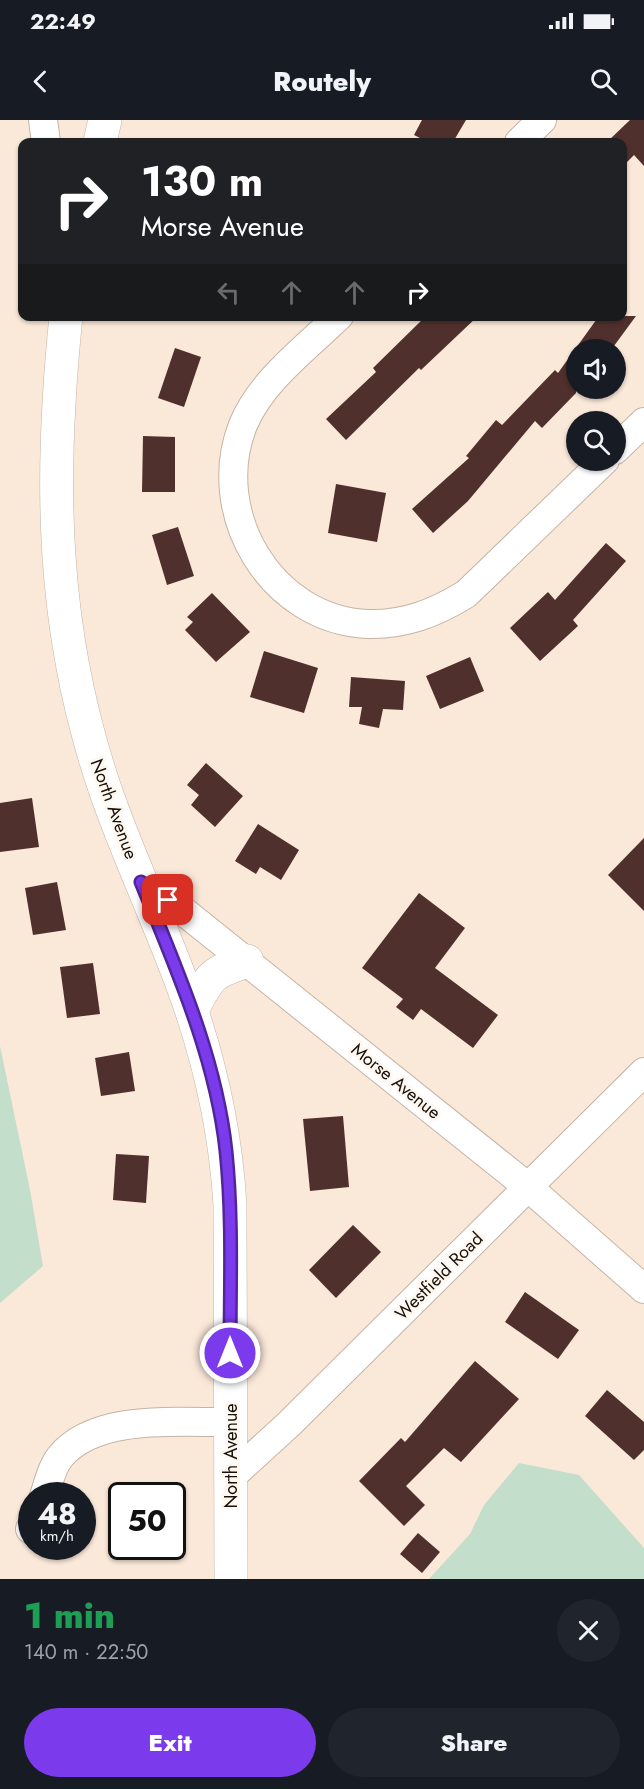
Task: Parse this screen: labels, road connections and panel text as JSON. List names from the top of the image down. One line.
{"streets":{"main road":["North Avenue"],"street":["Morse Avenue","Westfield Road"]},"crossings":[["North Avenue","Morse Avenue"],["North Avenue","Westfield Road"],["Morse Avenue","Westfield Road"]],"page":{"status":"22:49","header":"Routely","turn":["130 m","Morse Avenue"],"speed":"48 km/h","limit":"50","heading":["1 min","140 m · 22:50"],"buttons":["Exit","Share"]}}
